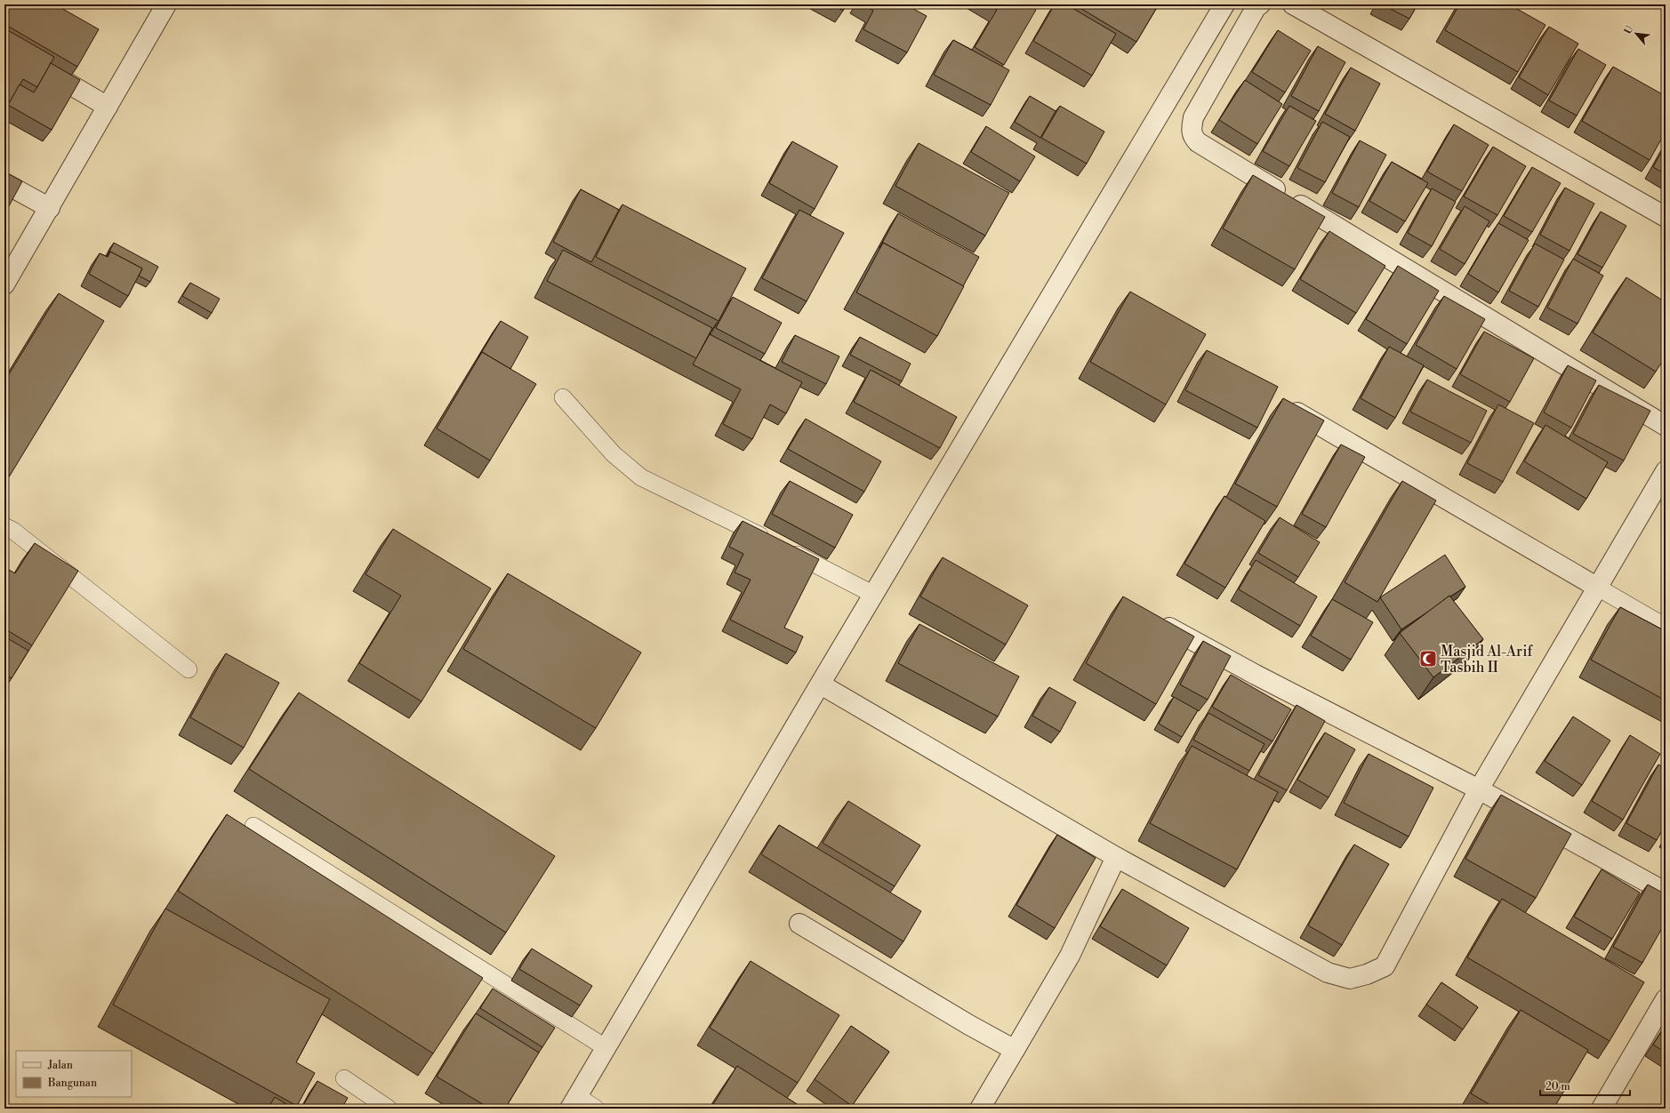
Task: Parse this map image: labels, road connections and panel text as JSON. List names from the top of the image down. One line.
{"places":{"mosque":["Masjid Al-Arif Tasbih II"]},"legend":["Jalan","Bangunan"],"scale_bar":"20 m","north":"top left"}
